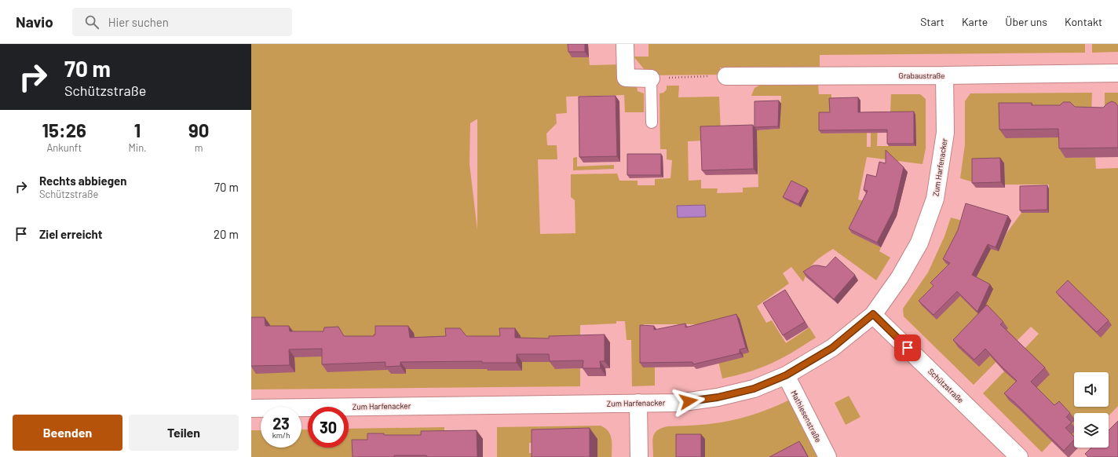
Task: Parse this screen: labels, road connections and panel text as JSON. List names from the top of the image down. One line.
{"streets":{"street":["Grabaustraße","Zum Harfenacker","Schützstraße","Mathiesenstraße"]},"crossings":[["Grabaustraße","Zum Harfenacker"],["Zum Harfenacker","Schützstraße"],["Zum Harfenacker","Mathiesenstraße"]],"page":{"header":"Navio","search":"Hier suchen","nav":["Start","Karte","Über uns","Kontakt"],"turn":["70 m","Schützstraße"],"eta":["15:26","Ankunft","1","Min.","90","m"],"list":[{"name":"Rechts abbiegen","note":"Schützstraße","value":"70 m"},{"name":"Ziel erreicht","value":"20 m"}],"speed":"23 km/h","limit":"30","buttons":["Beenden","Teilen"]}}
